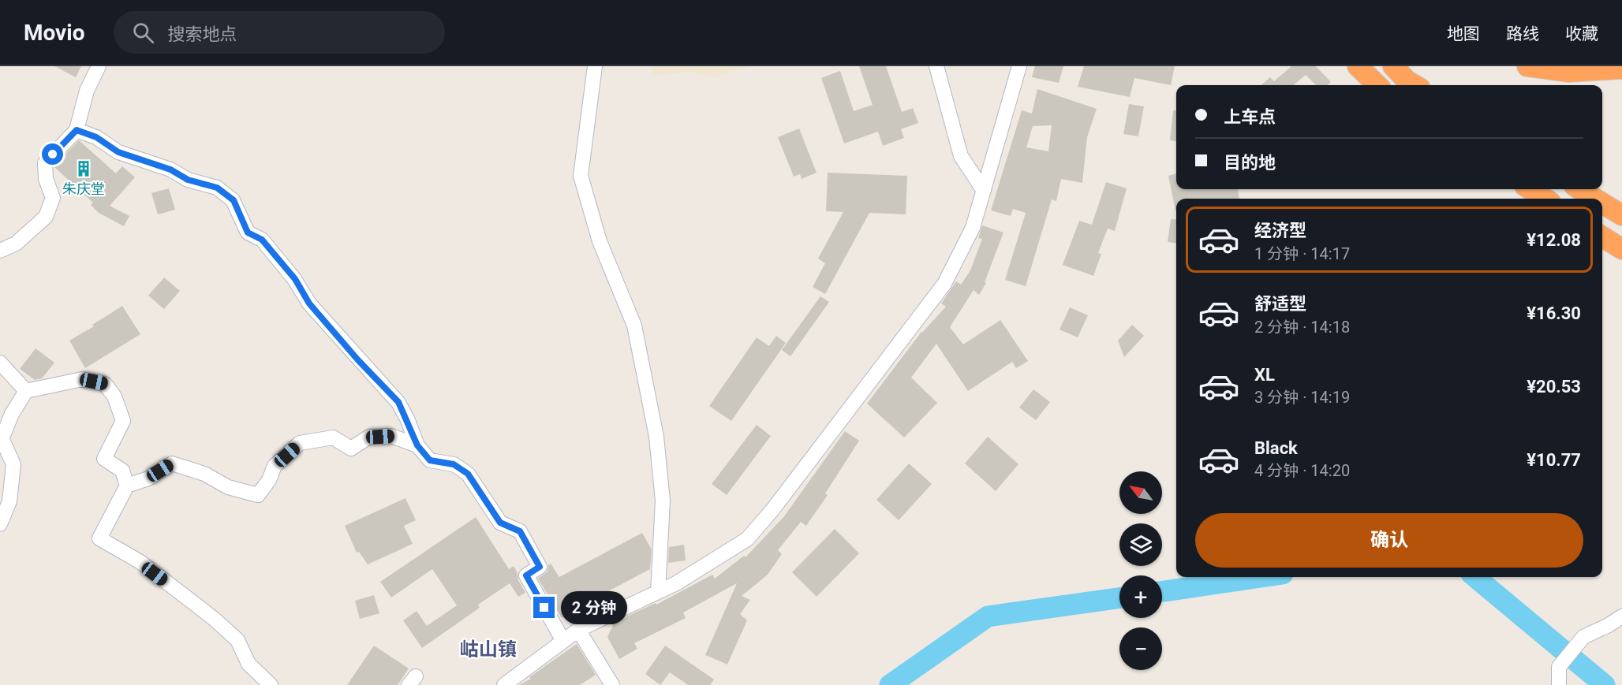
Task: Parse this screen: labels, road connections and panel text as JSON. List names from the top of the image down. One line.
{"districts":["岵山镇"],"places":{"building":["朱庆堂"]},"north":"top left","page":{"header":"Movio","search":"搜索地点","nav":["地图","路线","收藏"],"banner":["上车点","目的地"],"list":[{"name":"经济型","note":"1 分钟 · 14:17","value":"¥12.08"},{"name":"舒适型","note":"2 分钟 · 14:18","value":"¥16.30"},{"name":"XL","note":"3 分钟 · 14:19","value":"¥20.53"},{"name":"Black","note":"4 分钟 · 14:20","value":"¥10.77"}],"map_buttons":["+","−"],"buttons":"确认","bubble":"2 分钟"}}
